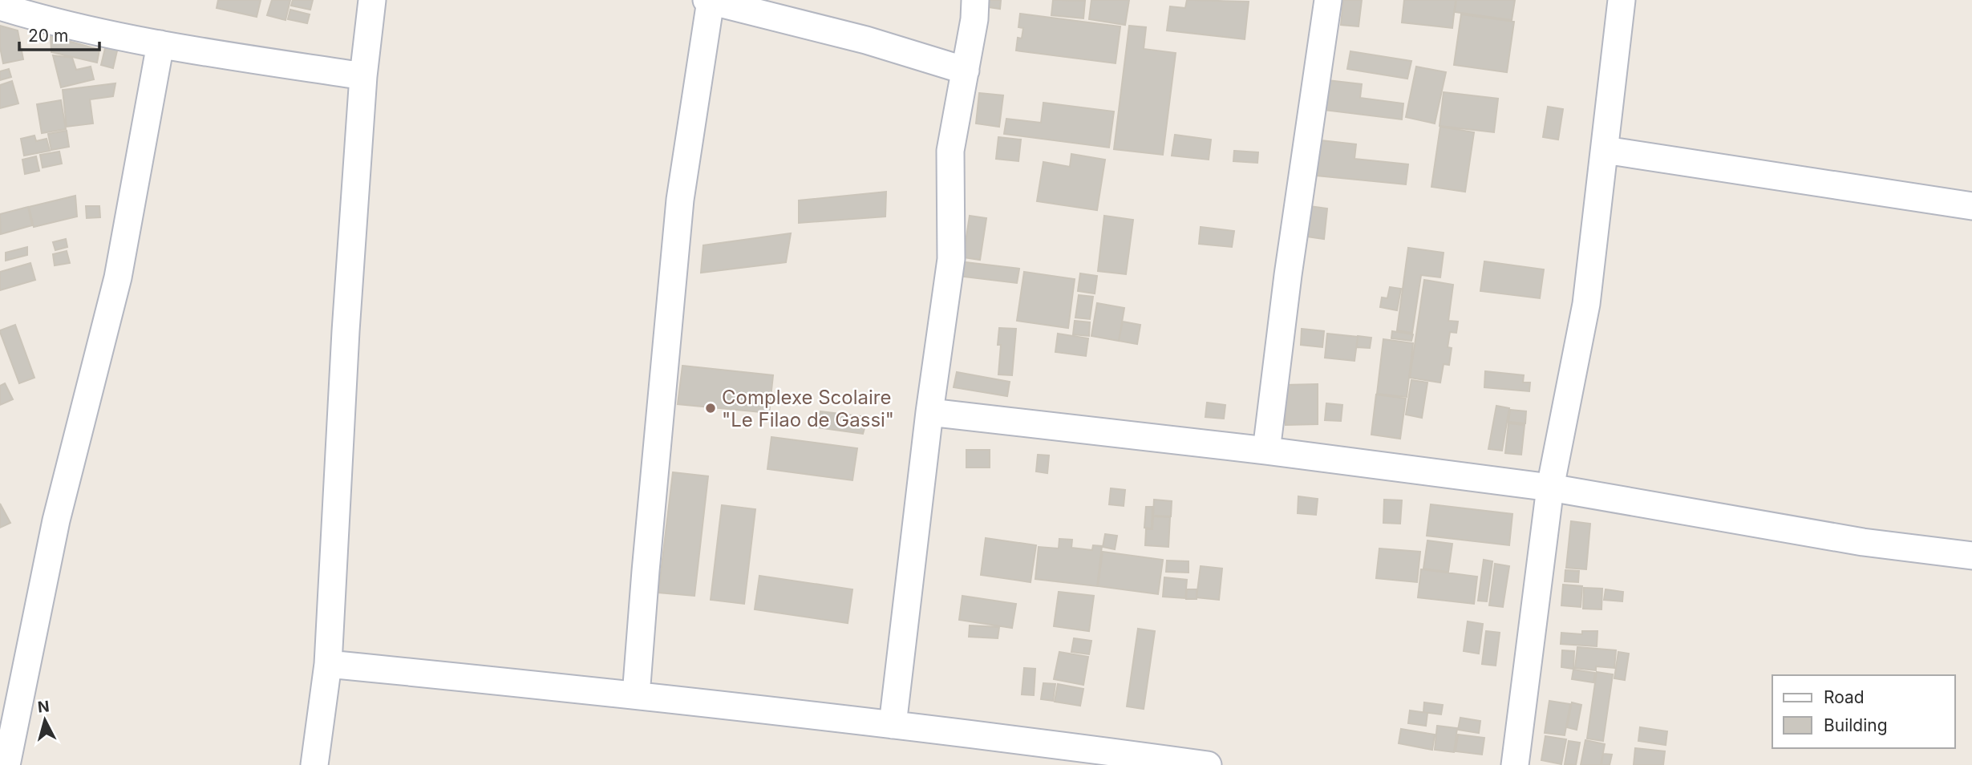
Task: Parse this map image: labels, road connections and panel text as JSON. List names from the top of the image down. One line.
{"places":["Complexe Scolaire \"Le Filao de Gassi\""],"legend":["Road","Building"],"scale_bar":"20 m","north":"top"}
